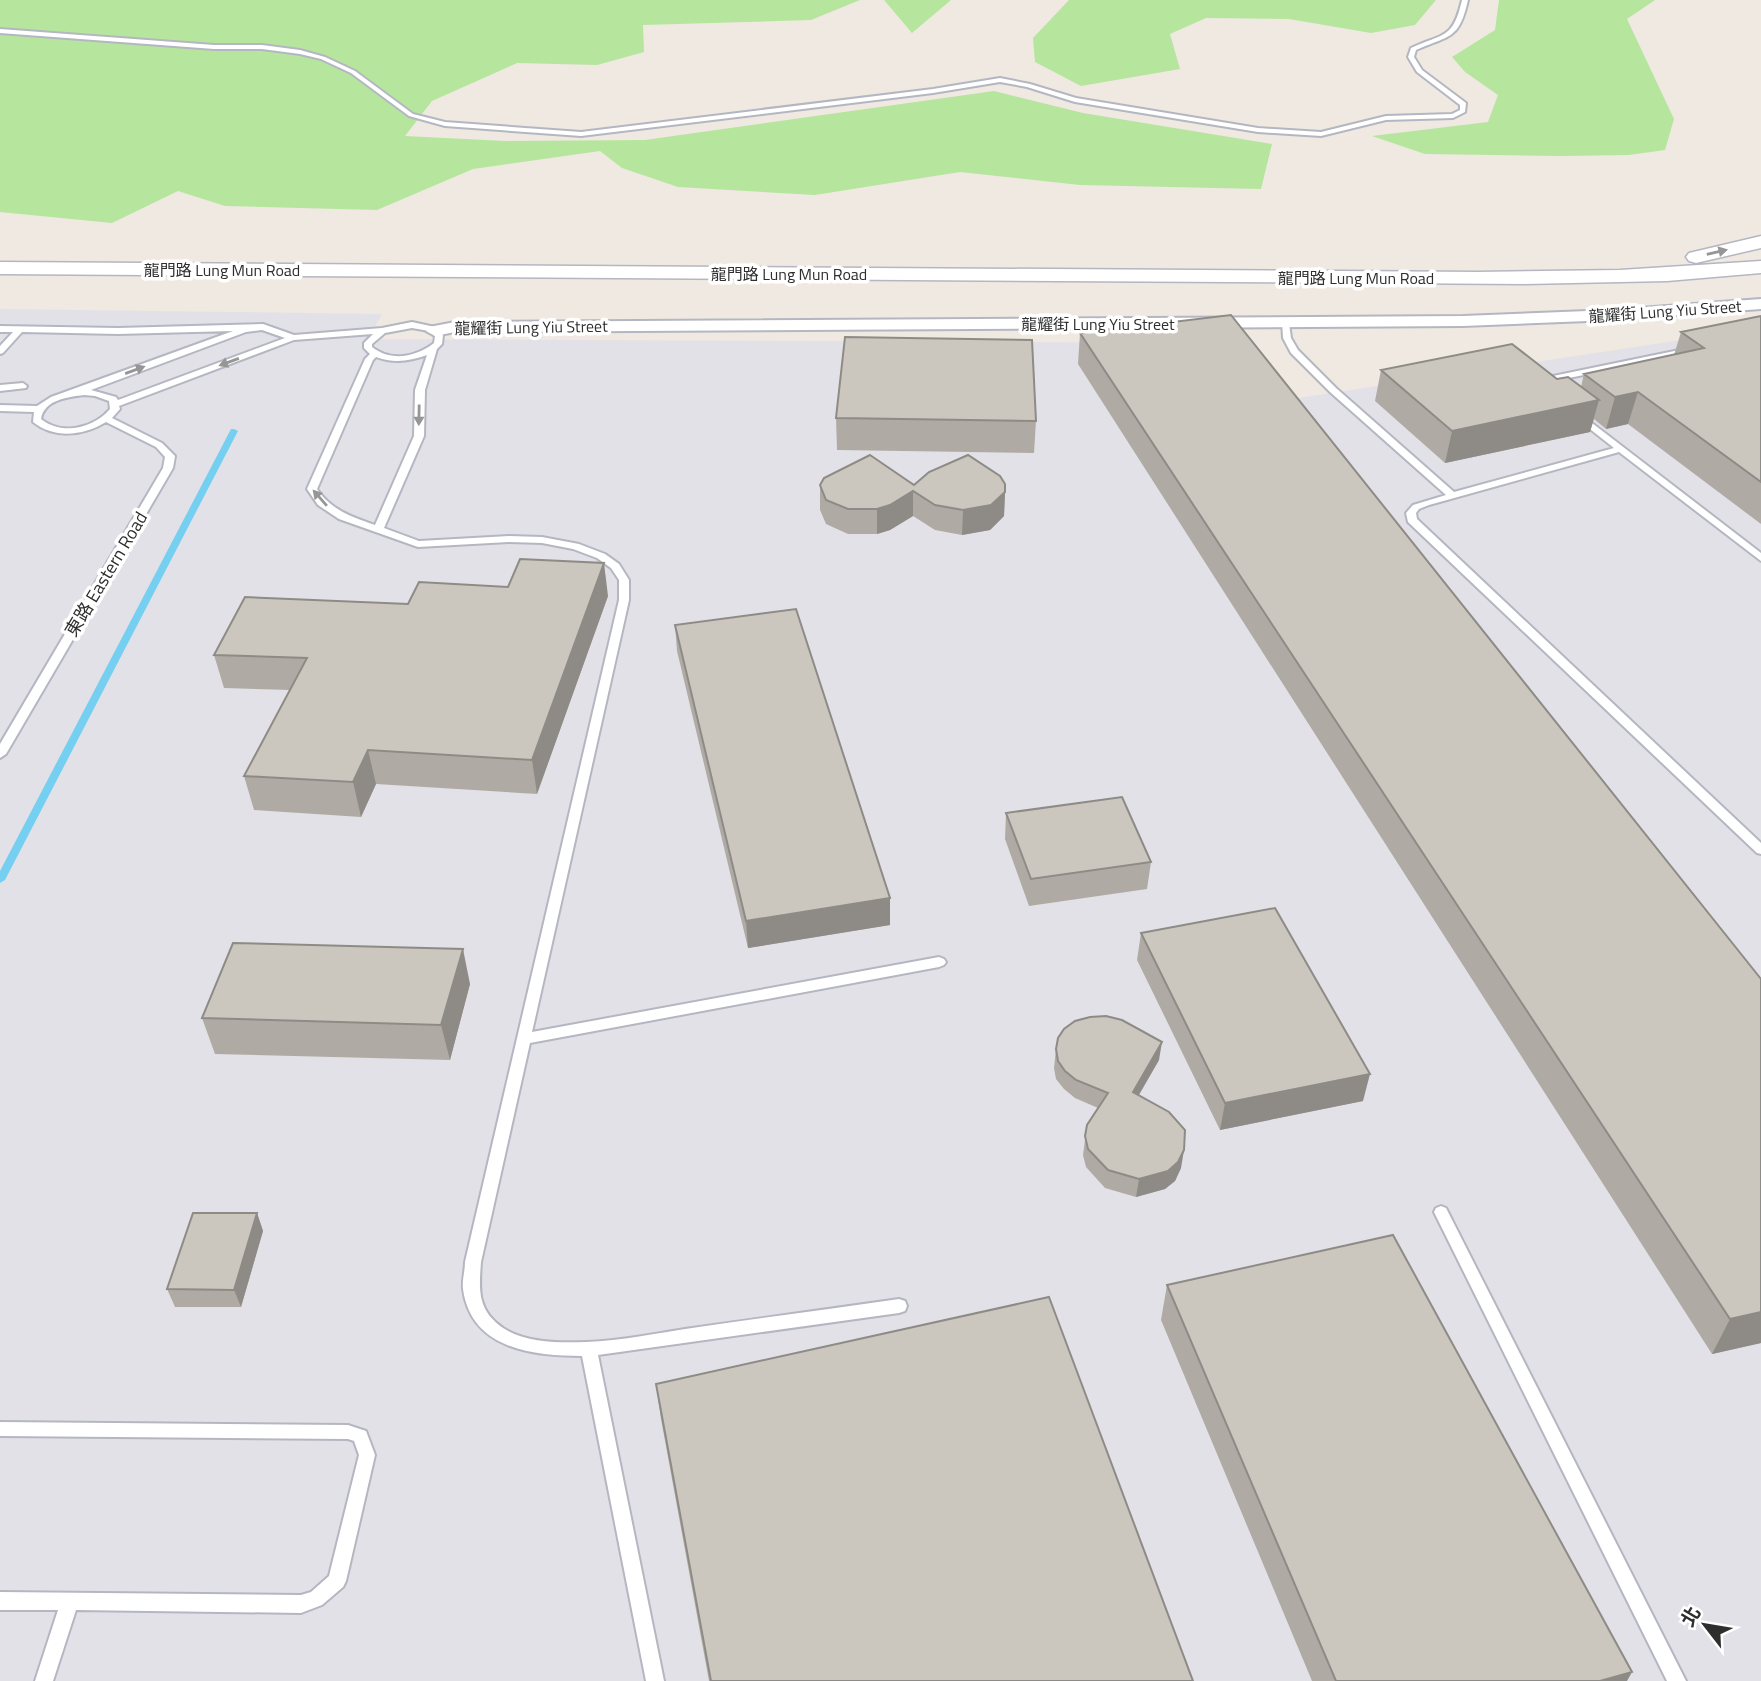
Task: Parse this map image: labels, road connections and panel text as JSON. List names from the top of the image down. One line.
{"streets":{"street":["龍門路 Lung Mun Road","龍耀街 Lung Yiu Street"],"lane":["東路 Eastern Road"]},"north":"top left"}
